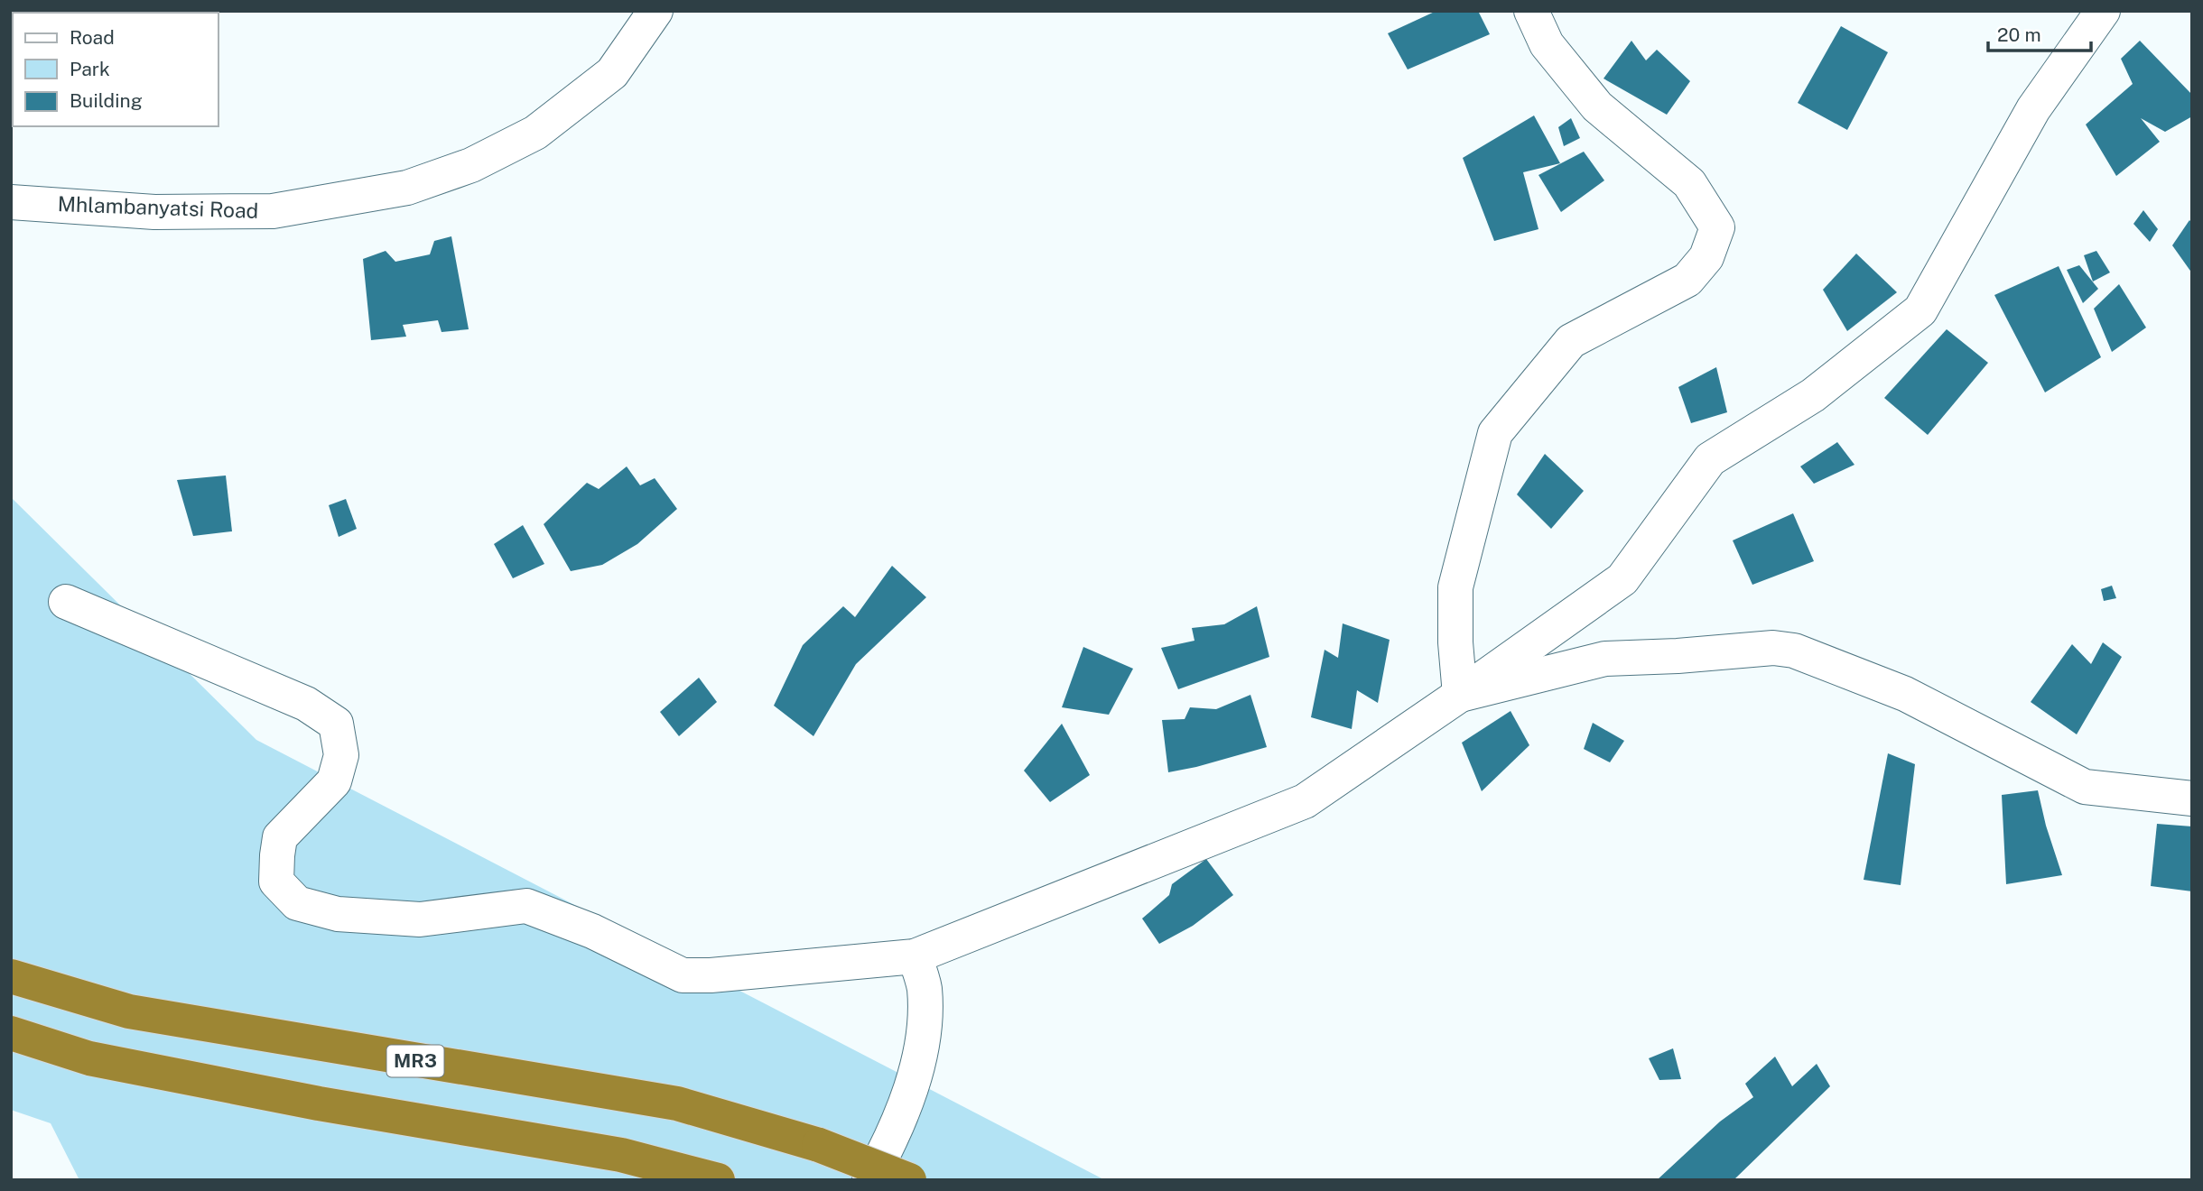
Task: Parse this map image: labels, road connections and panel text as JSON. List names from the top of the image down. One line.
{"streets":{"highway":["MR3"],"street":["Mhlambanyatsi Road"]},"legend":["Road","Park","Building"],"scale_bar":"20 m"}
